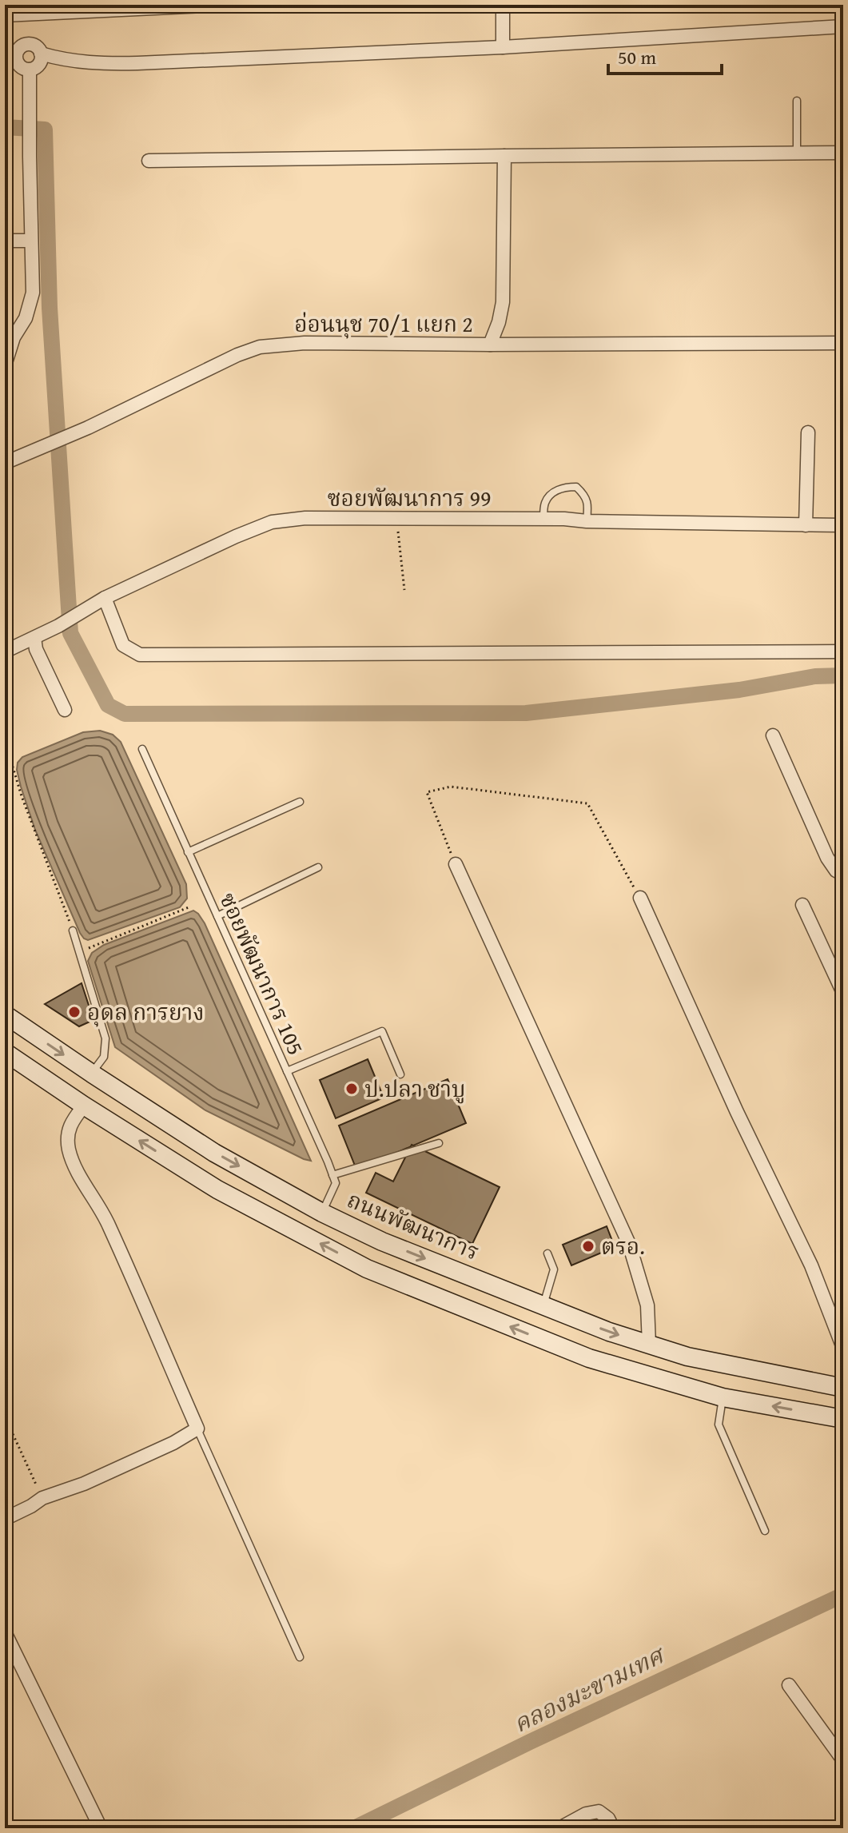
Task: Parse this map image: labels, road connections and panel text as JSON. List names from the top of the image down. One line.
{"streets":{"main road":["ถนนพัฒนาการ"],"street":["อ่อนนุช 70/1 แยก 2","ซอยพัฒนาการ 99"],"lane":["ซอยพัฒนาการ 105"]},"water":["คลองมะขามเทศ"],"places":["อุดล การยาง","ป.ปลา ชาบู","ตรอ."],"scale_bar":"50 m"}
